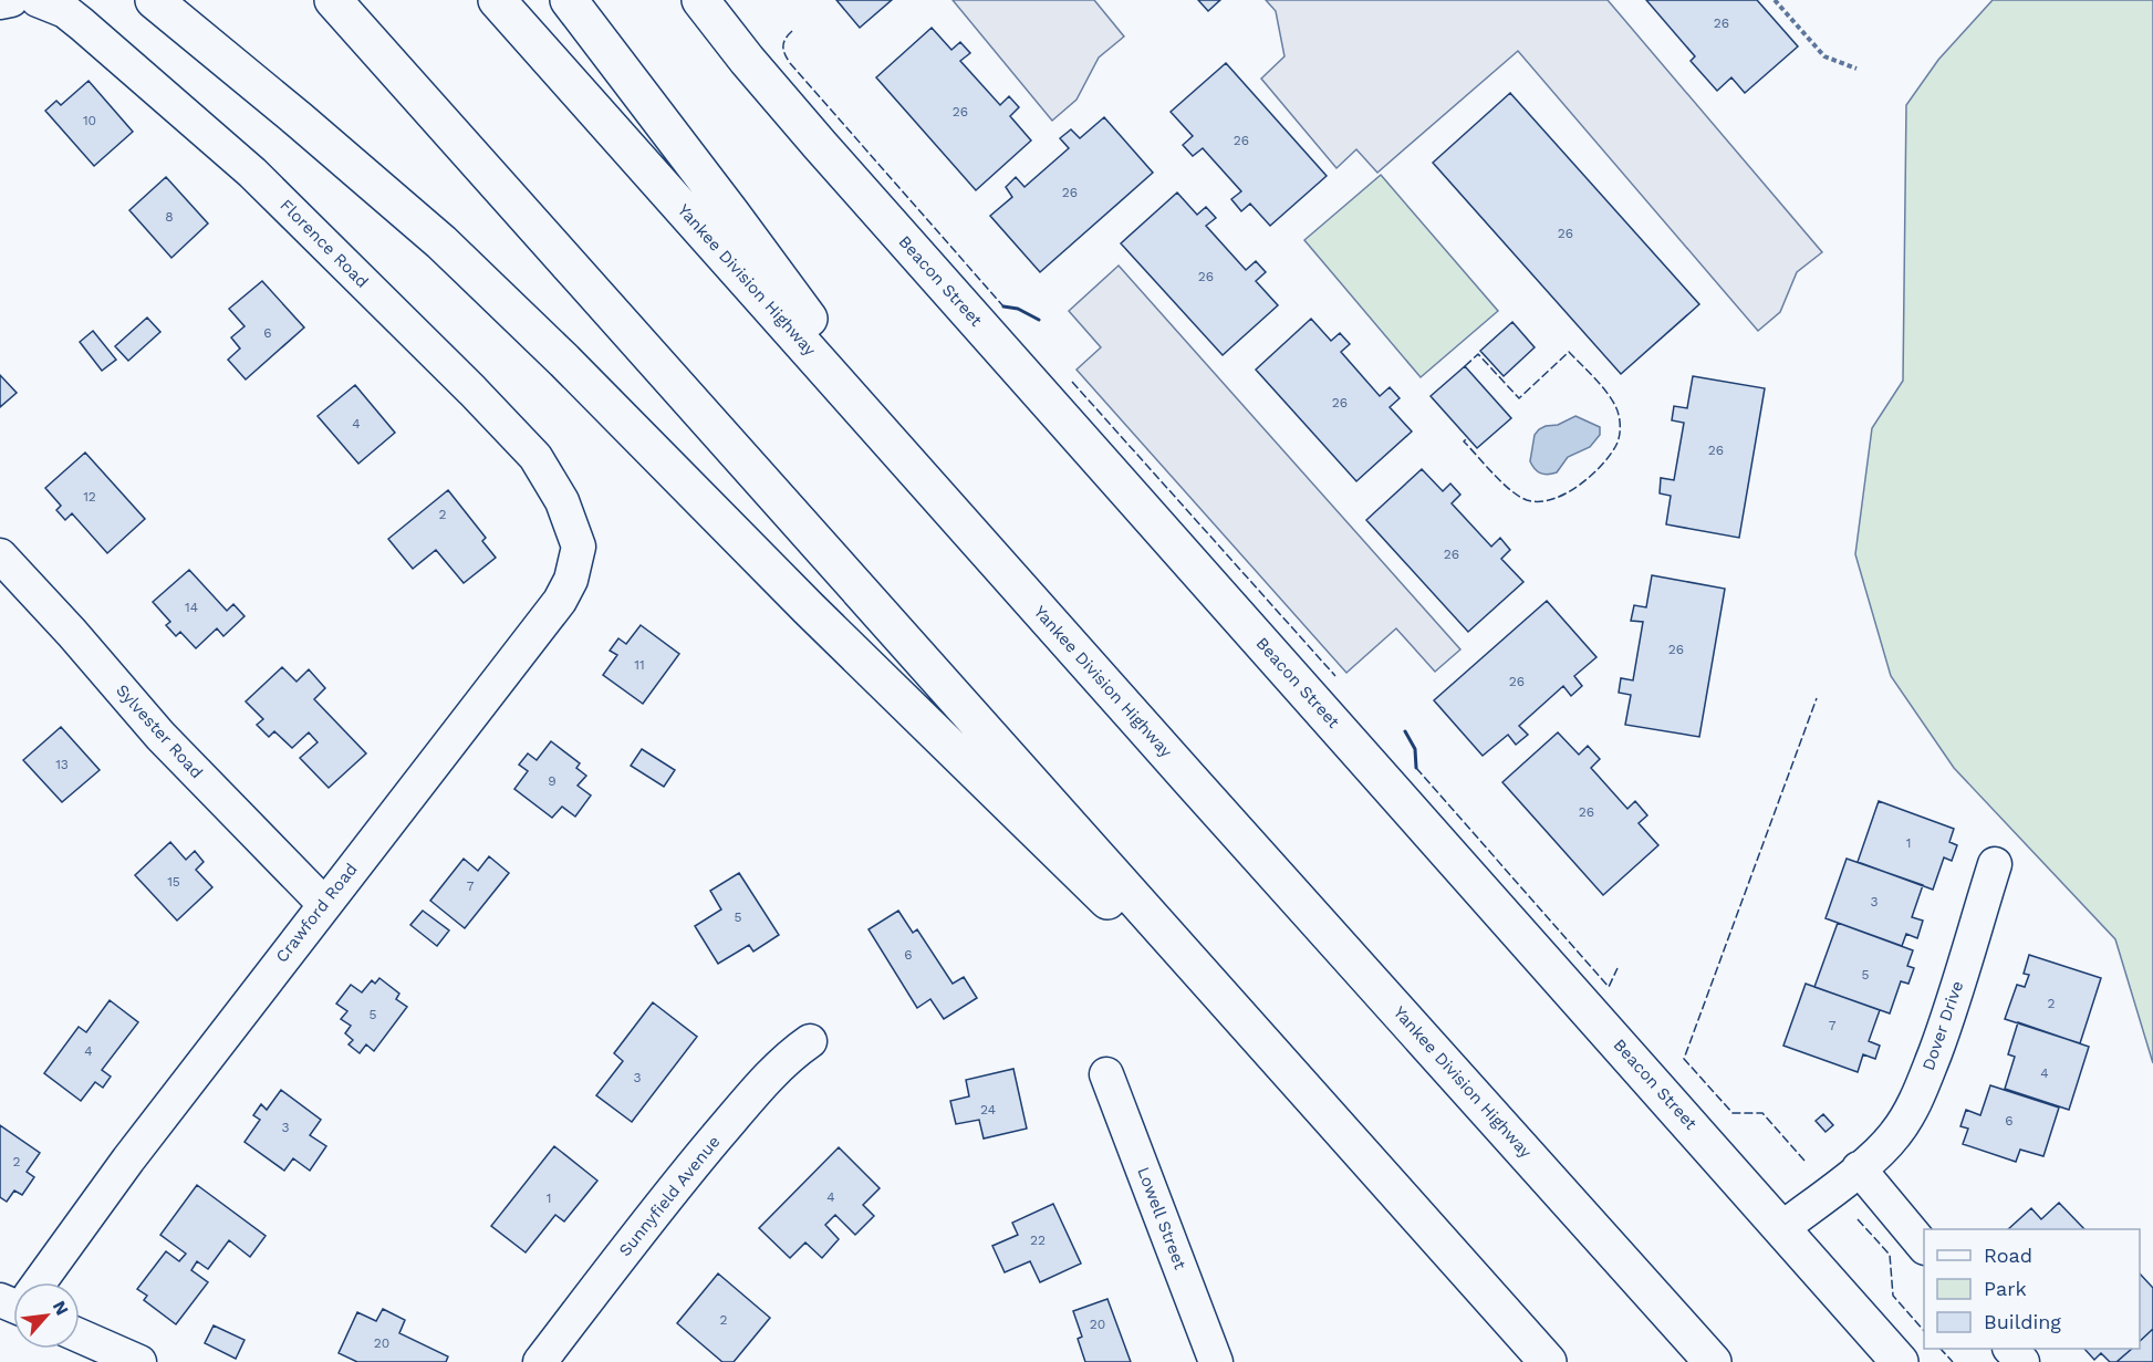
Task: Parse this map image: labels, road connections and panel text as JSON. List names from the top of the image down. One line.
{"streets":{"main road":["Yankee Division Highway","Beacon Street"],"street":["Florence Road","Sylvester Road","Crawford Road","Dover Drive","Sunnyfield Avenue","Lowell Street"]},"crossings":[["Florence Road","Crawford Road"],["Beacon Street","Dover Drive"],["Sylvester Road","Crawford Road"]],"house_numbers":["26","26","10","26","26","8","26","26","6","26","4","26","12","2","26","14","26","11","26","13","9","26","1","15","7","3","5","6","5","2","5","7","4","4","3","24","6","3","2","4","1","22","2","20","20"],"legend":["Road","Park","Building"],"north":"top right"}
